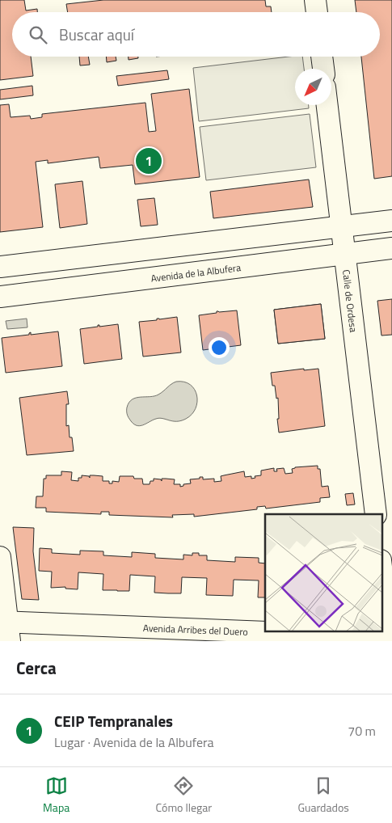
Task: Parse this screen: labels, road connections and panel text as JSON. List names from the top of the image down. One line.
{"streets":{"street":["Avenida de la Albufera","Calle de Ordesa","Avenida Arribes del Duero"]},"crossings":[["Avenida de la Albufera","Calle de Ordesa"]],"north":"bottom left","page":{"search":"Buscar aquí","pins":"1","heading":"Cerca","list":[{"mark":"1","name":"CEIP Tempranales","note":"Lugar · Avenida de la Albufera","value":"70 m"}],"nav":["Mapa","Cómo llegar","Guardados"]}}
